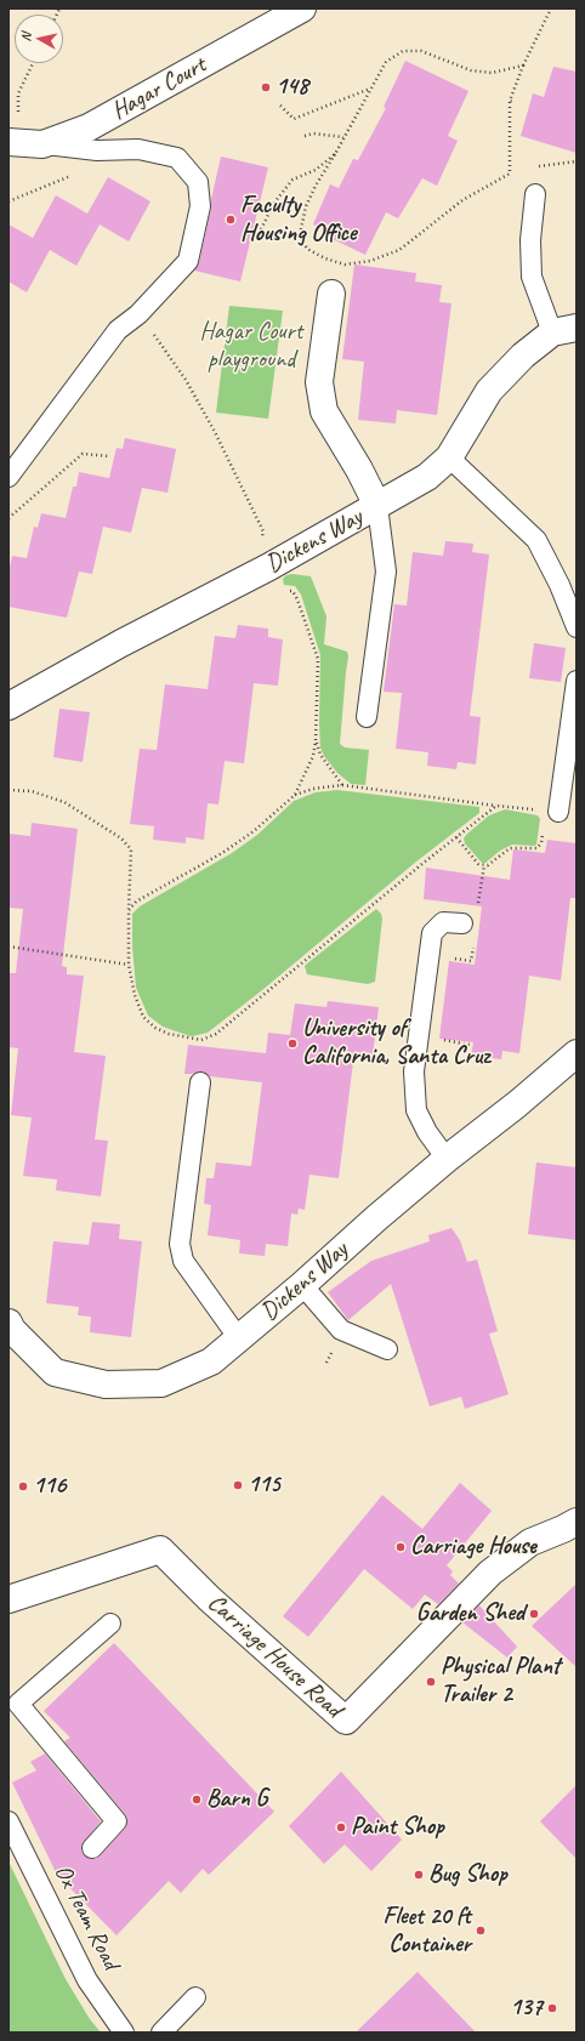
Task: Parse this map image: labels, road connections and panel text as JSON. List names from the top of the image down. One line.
{"streets":{"street":["Hagar Court","Dickens Way","Carriage House Road"],"lane":["Ox Team Road"]},"parks":["Hagar Court playground"],"places":["148","Faculty Housing Office","University of California, Santa Cruz","115","116","Carriage House","Garden Shed","Physical Plant Trailer 2","Barn G","Paint Shop","Bug Shop","Fleet 20 ft Container","137"],"north":"left"}
